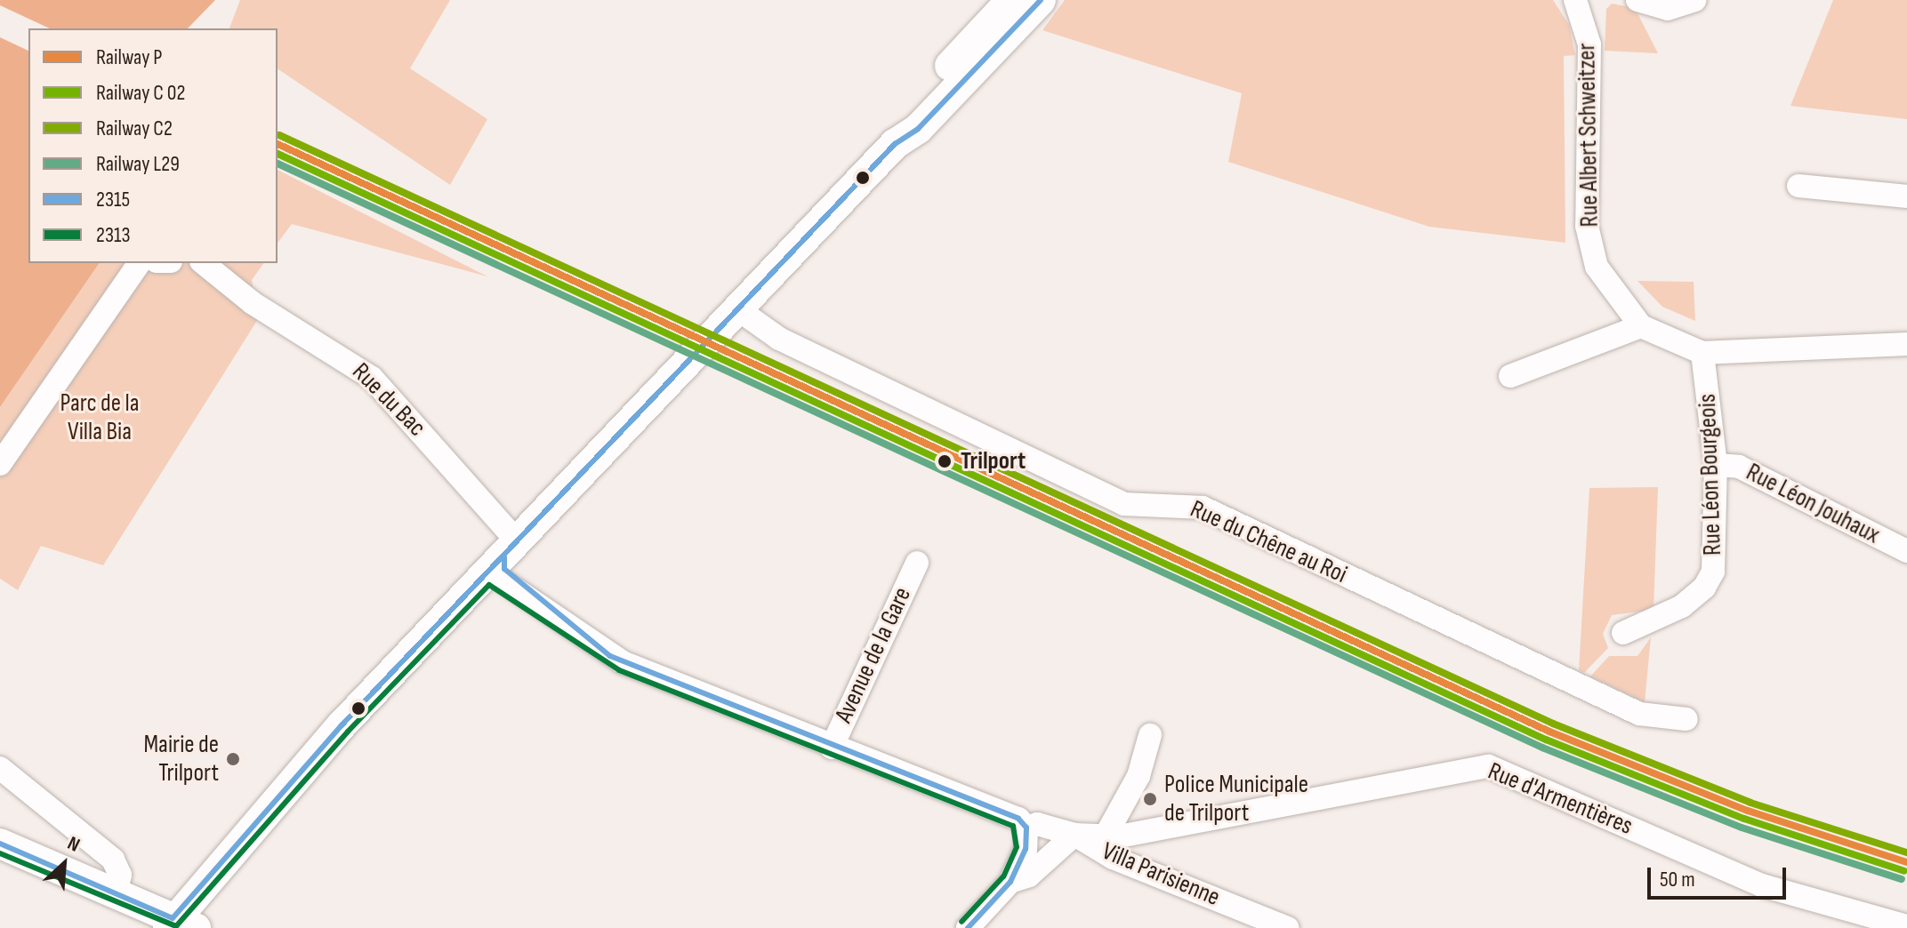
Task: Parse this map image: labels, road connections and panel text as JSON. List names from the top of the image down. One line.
{"streets":{"street":["Rue Albert Schweitzer","Rue du Bac","Rue Léon Bourgeois","Rue Léon Jouhaux","Rue du Chêne au Roi","Avenue de la Gare","Rue d'Armentières","Villa Parisienne"]},"crossings":[["Rue Albert Schweitzer","Rue Léon Bourgeois"],["Rue Léon Bourgeois","Rue Léon Jouhaux"],["Rue d'Armentières","Villa Parisienne"]],"parks":["Parc de la Villa Bia"],"places":["Trilport","Mairie de Trilport","Police Municipale de Trilport"],"lines":["transit line 2315","rail line C2","rail line P","rail line L29","transit line 2313"],"legend":["Railway P","Railway C 02","Railway C2","Railway L29","2315","2313"],"scale_bar":"50 m","north":"top right"}
